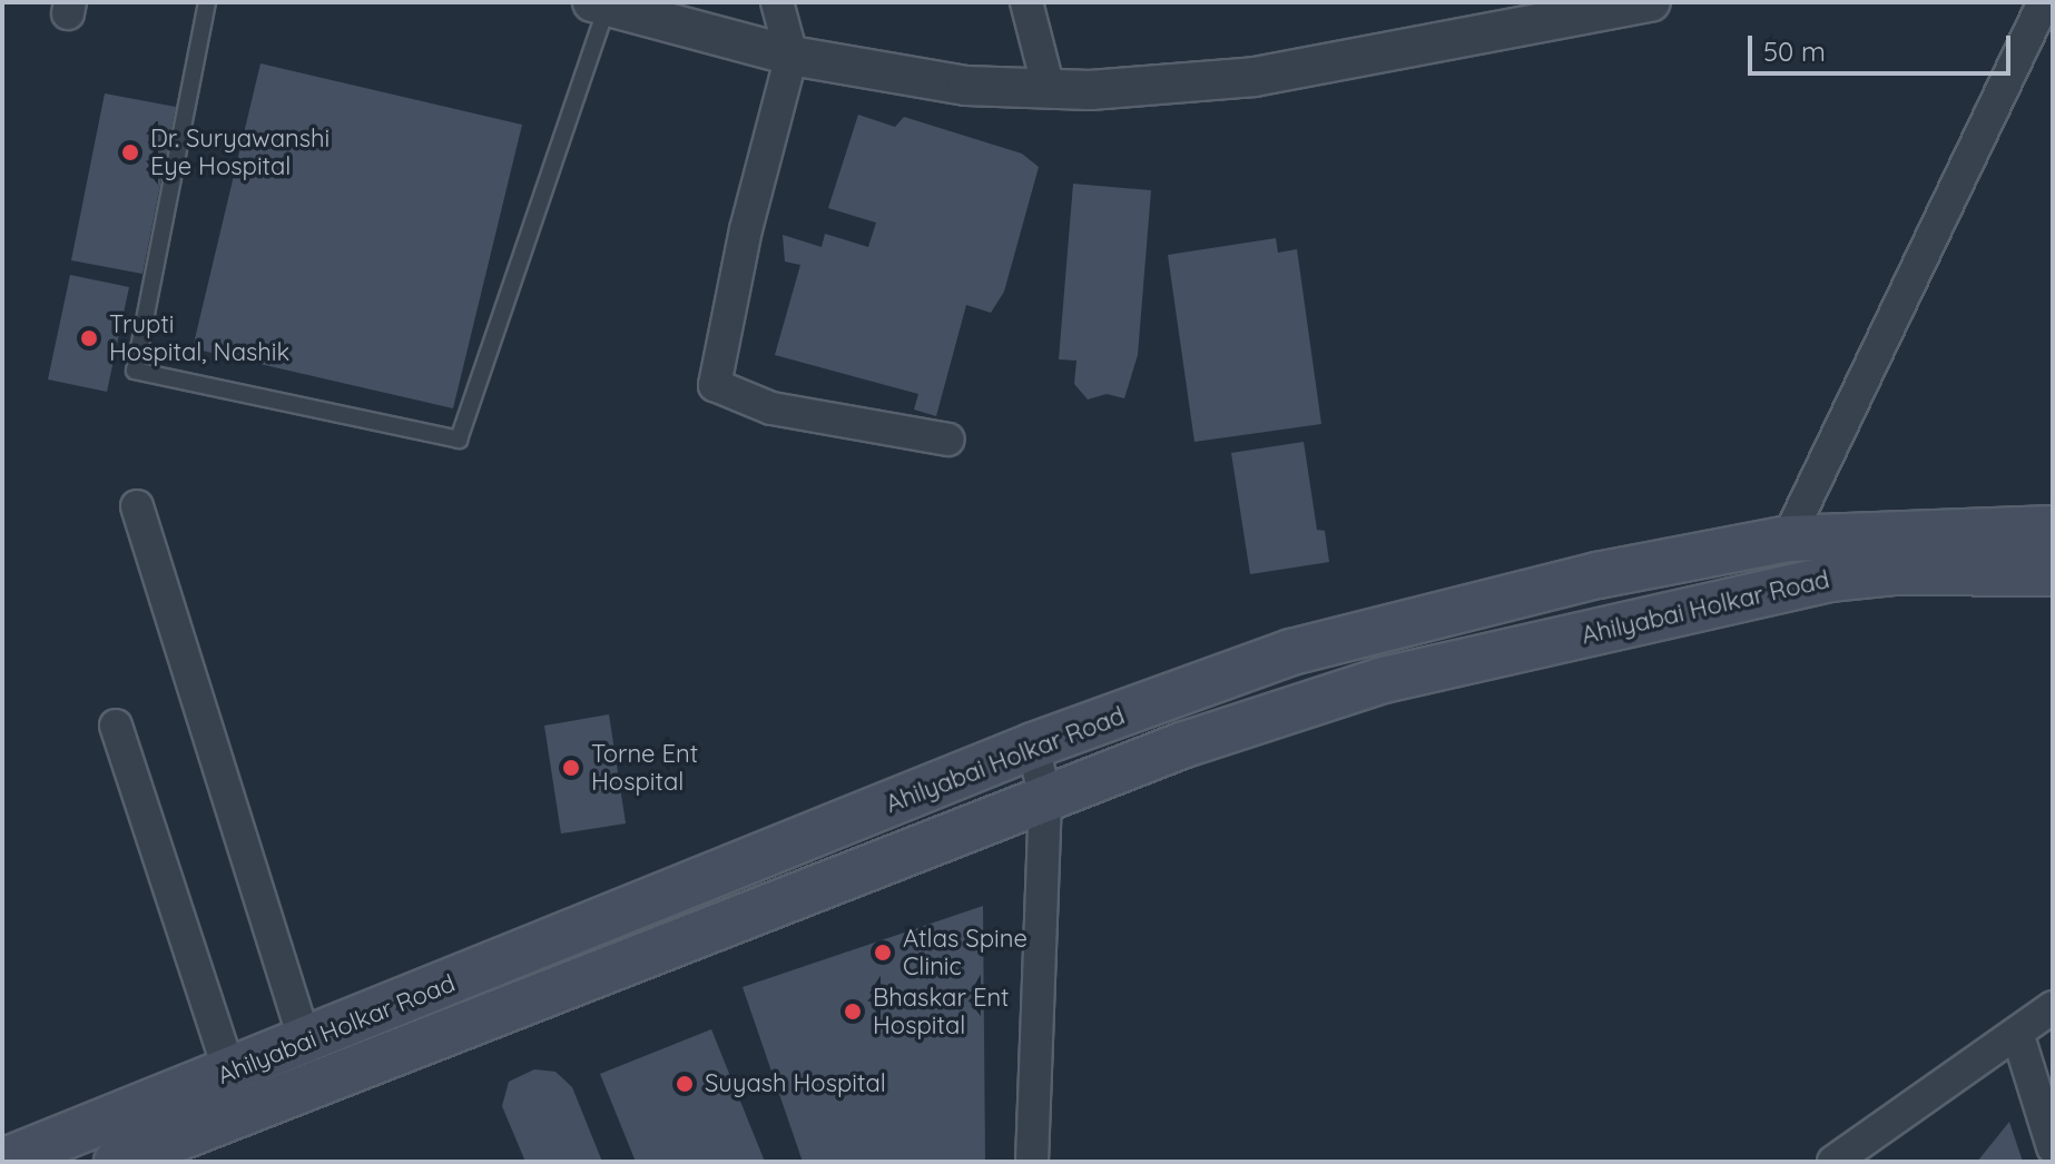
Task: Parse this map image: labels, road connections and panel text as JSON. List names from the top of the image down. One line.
{"streets":{"main road":["Ahilyabai Holkar Road"]},"places":["Dr. Suryawanshi Eye Hospital","Trupti Hospital, Nashik","Torne Ent Hospital","Atlas Spine Clinic","Bhaskar Ent Hospital","Suyash Hospital"],"scale_bar":"50 m"}
